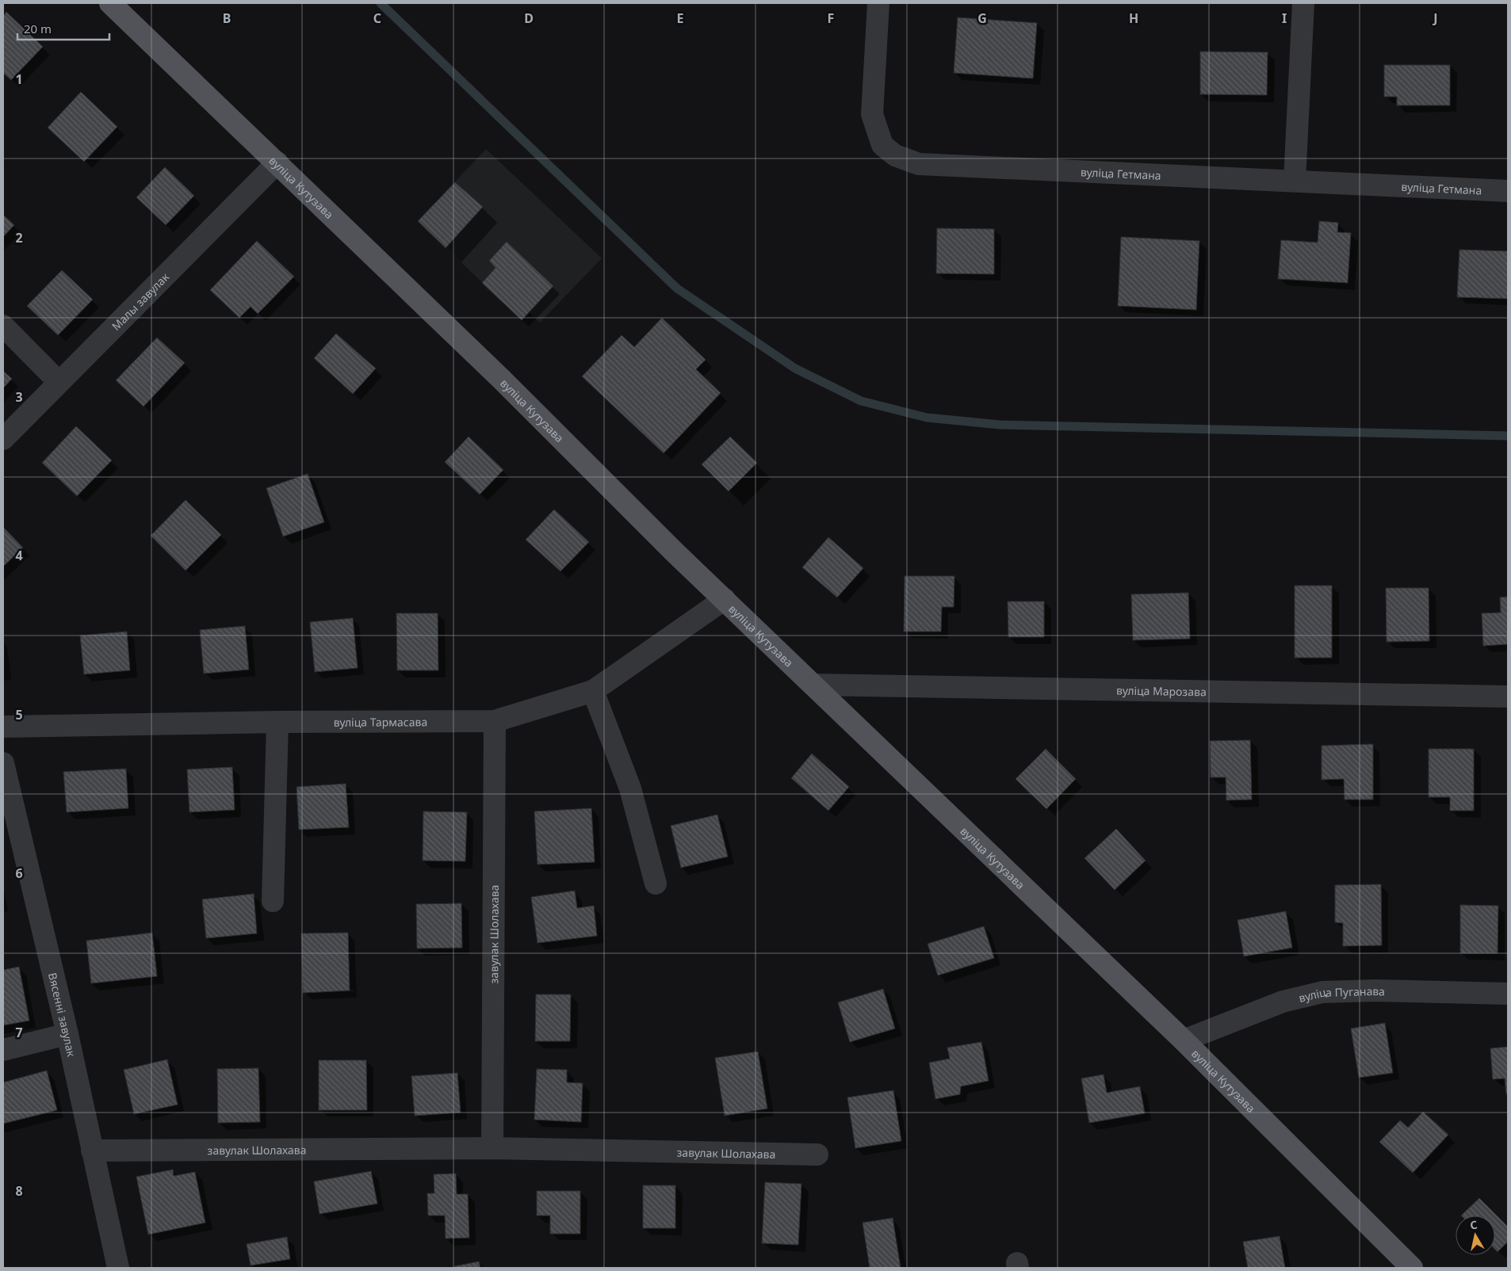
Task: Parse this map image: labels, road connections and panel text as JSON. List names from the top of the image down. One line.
{"streets":{"main road":["вуліца Кутузава"],"street":["вуліца Гетмана","Малы завулак","вуліца Марозава","вуліца Тармасава","завулак Шолахава","вуліца Пуганава","Вясенні завулак"]},"crossings":[["вуліца Кутузава","Малы завулак"],["вуліца Кутузава","вуліца Марозава"],["вуліца Кутузава","вуліца Тармасава"],["вуліца Кутузава","вуліца Пуганава"],["вуліца Тармасава","завулак Шолахава"],["завулак Шолахава","Вясенні завулак"]],"scale_bar":"20 m","north":"top","grid":{"columns":["B","C","D","E","F","G","H","I","J"],"rows":["1","2","3","4","5","6","7","8"]}}
